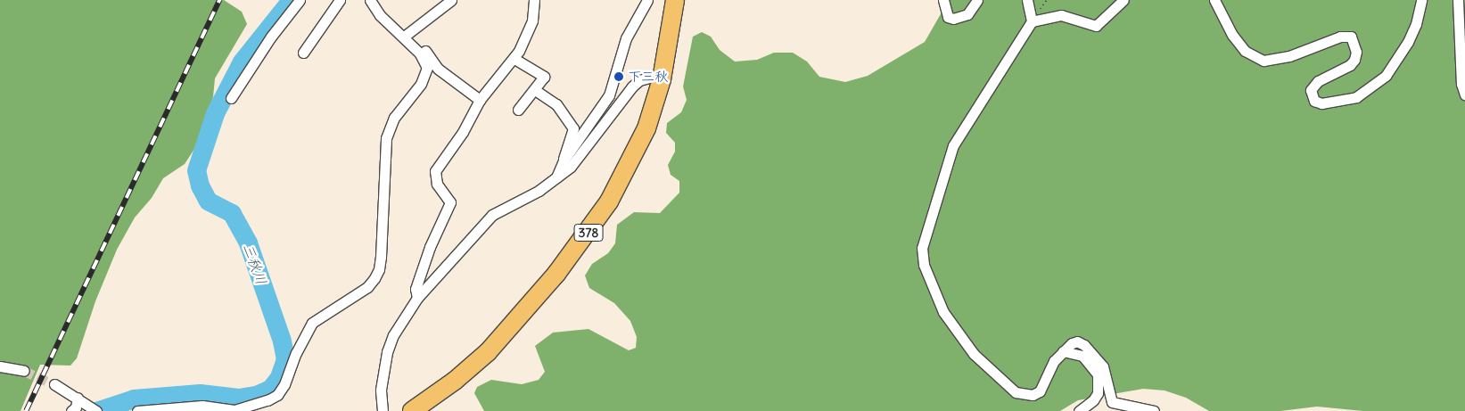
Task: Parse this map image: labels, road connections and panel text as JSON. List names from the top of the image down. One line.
{"streets":{"highway":["378"]},"water":["三秋川"],"places":["下三秋"]}
